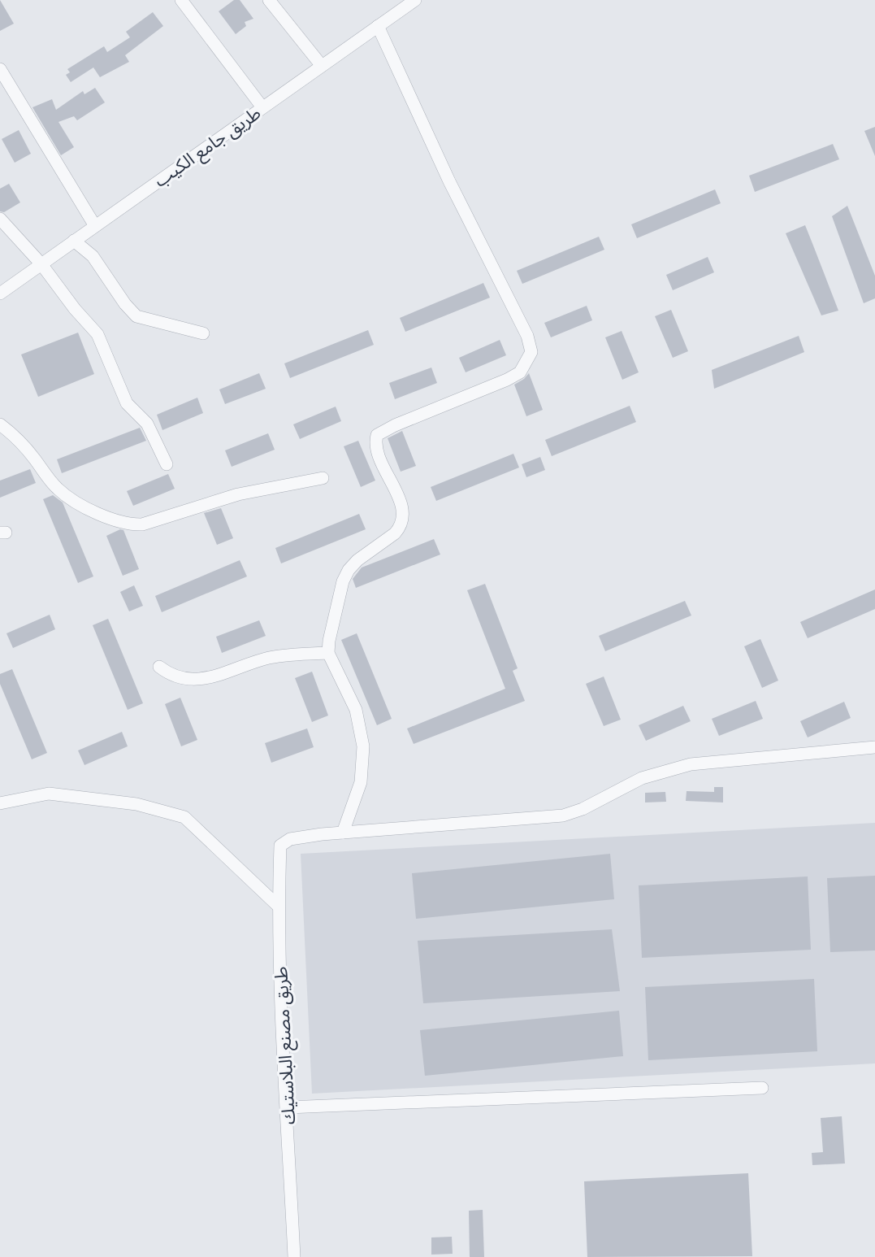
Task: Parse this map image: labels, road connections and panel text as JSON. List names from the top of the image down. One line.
{"streets":{"street":["طريق جامع الكيب","طريق مصنع البلاستيك"]}}
